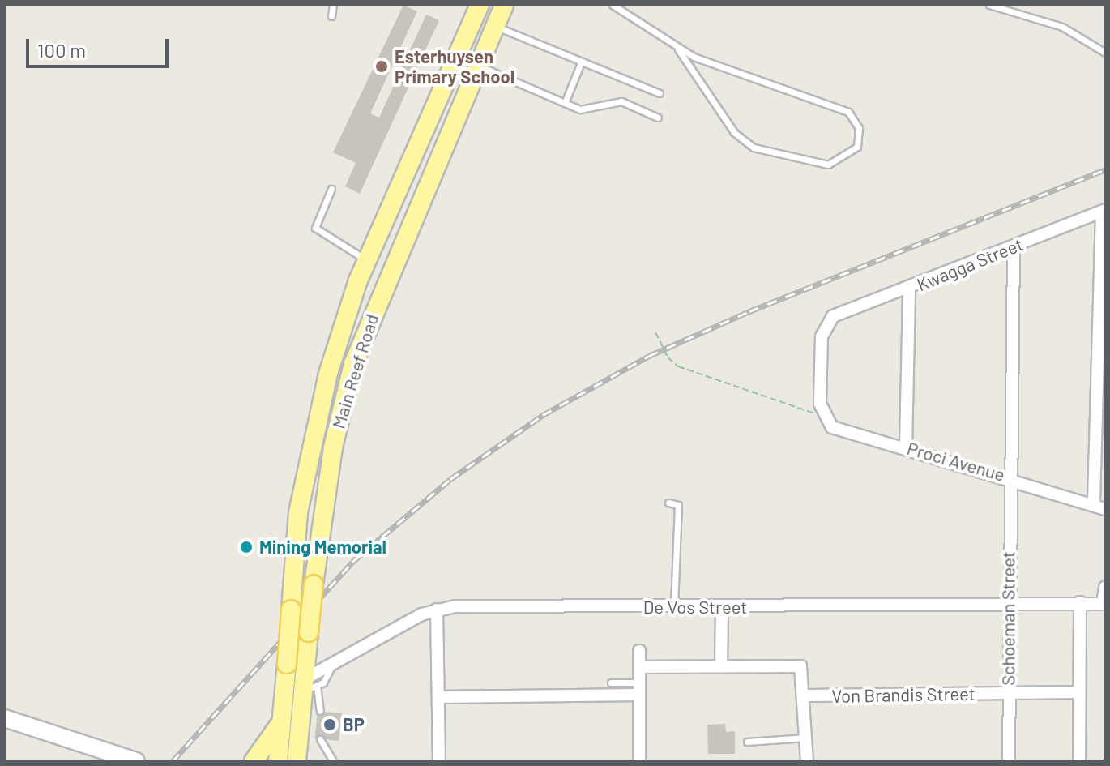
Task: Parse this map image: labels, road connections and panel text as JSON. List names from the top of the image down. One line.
{"streets":{"main road":["Main Reef Road"],"street":["Kwagga Street","Proci Avenue","De Vos Street","Schoeman Street","Von Brandis Street"]},"crossings":[["Kwagga Street","Proci Avenue"],["Kwagga Street","Schoeman Street"],["Main Reef Road","De Vos Street"],["Proci Avenue","Schoeman Street"],["De Vos Street","Schoeman Street"],["Schoeman Street","Von Brandis Street"]],"places":["Esterhuysen Primary School","Mining Memorial","BP"],"scale_bar":"100 m"}
